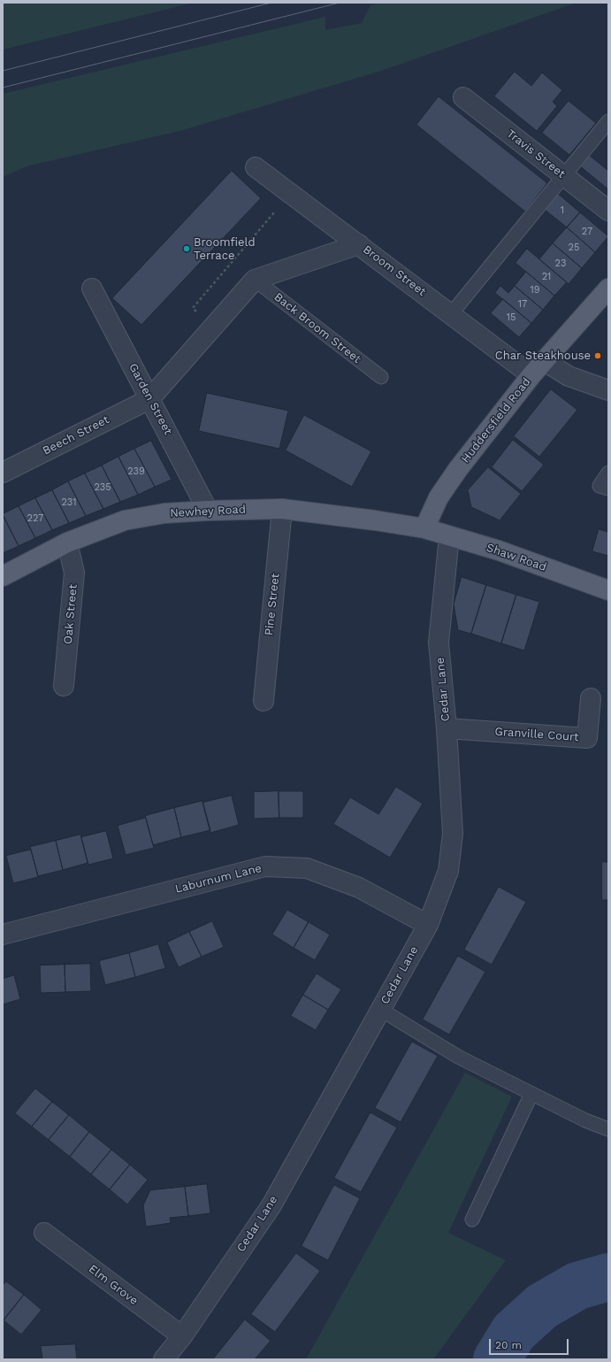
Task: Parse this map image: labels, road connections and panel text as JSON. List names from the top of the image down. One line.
{"streets":{"main road":["Huddersfield Road","Newhey Road","Shaw Road"],"street":["Travis Street","Broom Street","Garden Street","Beech Street","Pine Street","Oak Street","Cedar Lane","Granville Court","Laburnum Lane","Elm Grove"],"lane":["Back Broom Street"]},"crossings":[["Broom Street","Huddersfield Road"],["Garden Street","Beech Street"],["Garden Street","Newhey Road"],["Huddersfield Road","Newhey Road"],["Huddersfield Road","Shaw Road"],["Newhey Road","Shaw Road"],["Newhey Road","Pine Street"],["Newhey Road","Oak Street"],["Shaw Road","Cedar Lane"],["Cedar Lane","Granville Court"],["Cedar Lane","Laburnum Lane"],["Cedar Lane","Elm Grove"]],"places":["Broomfield Terrace","Char Steakhouse"],"house_numbers":["1","27","25","23","21","19","17","15","239","235","231","227"],"scale_bar":"20 m"}
